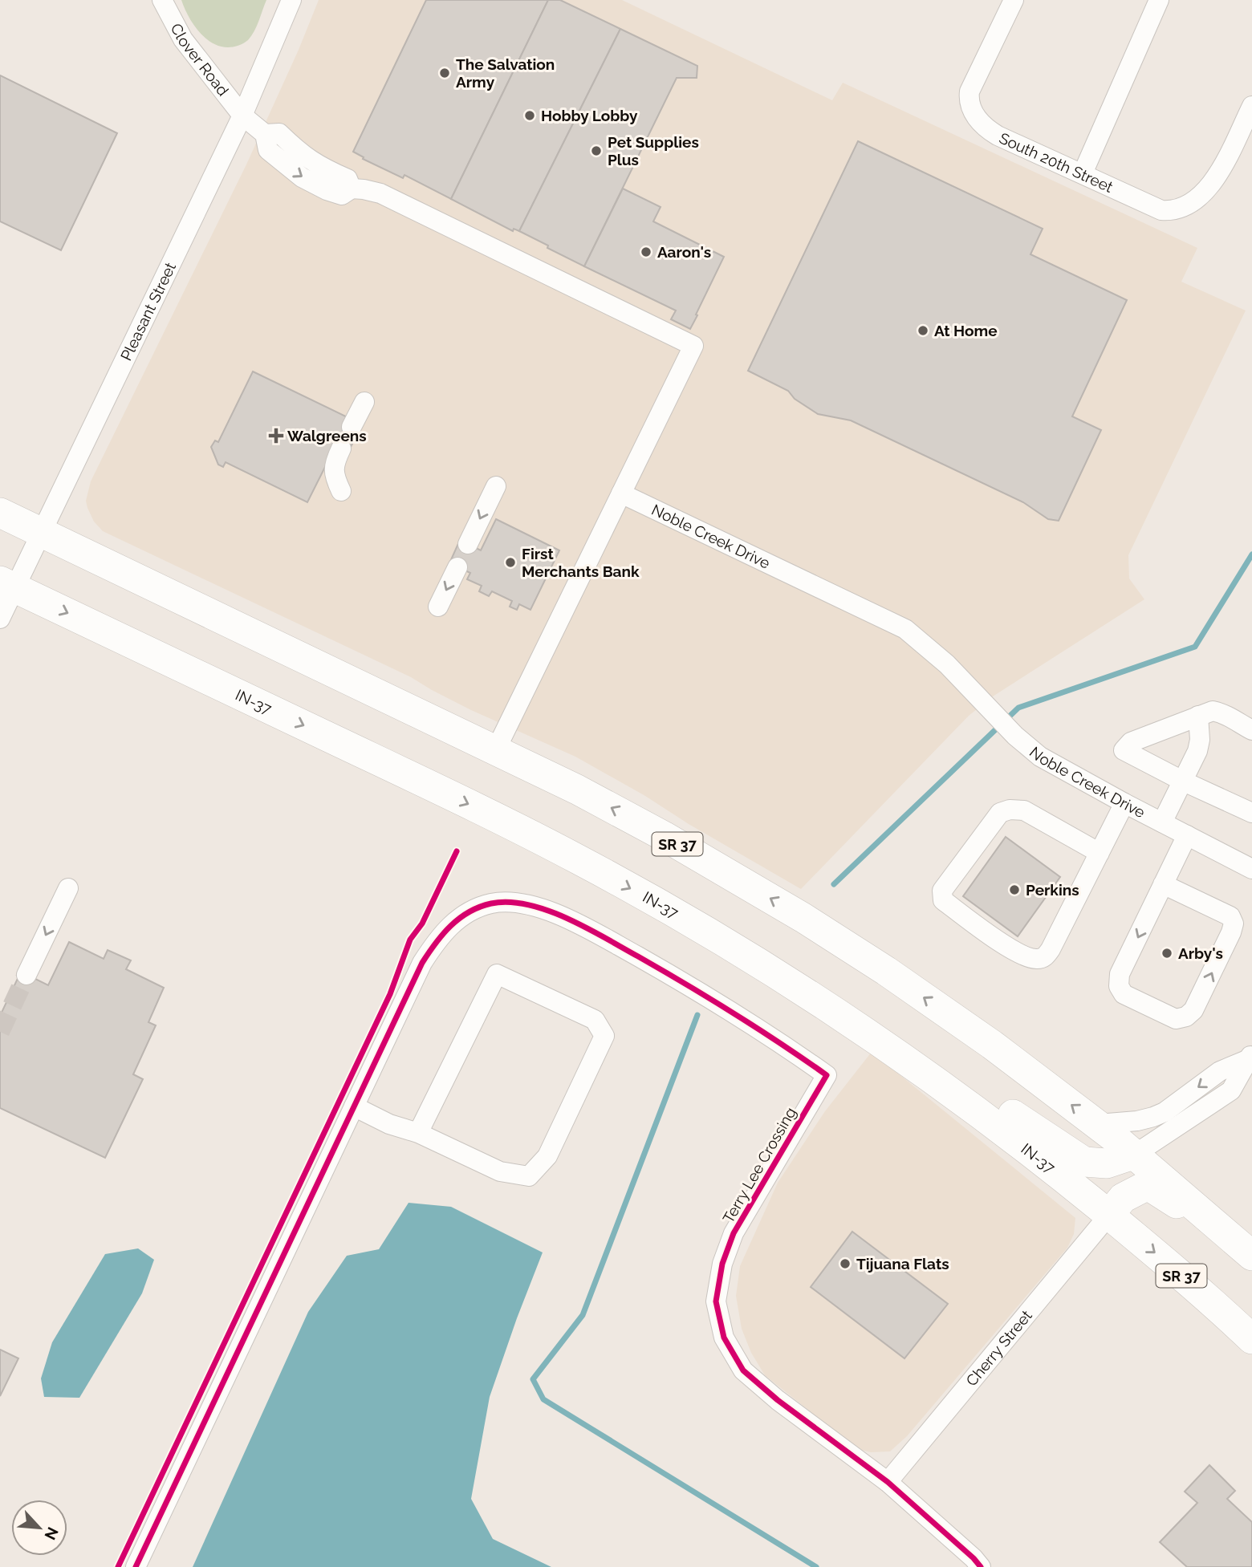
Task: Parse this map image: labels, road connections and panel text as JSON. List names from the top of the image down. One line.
{"streets":{"highway":["IN-37","SR 37"],"street":["Clover Road","South 20th Street","Pleasant Street","Noble Creek Drive","Terry Lee Crossing","Cherry Street"]},"crossings":[["Clover Road","Pleasant Street"],["Pleasant Street","IN-37"],["Pleasant Street","SR 37"],["IN-37","Cherry Street"],["Terry Lee Crossing","Cherry Street"]],"places":{"other":["The Salvation Army","Hobby Lobby","Pet Supplies Plus","Aaron's","At Home","First Merchants Bank","Perkins","Arby's","Tijuana Flats"],"health":["Walgreens"]},"north":"bottom right"}
